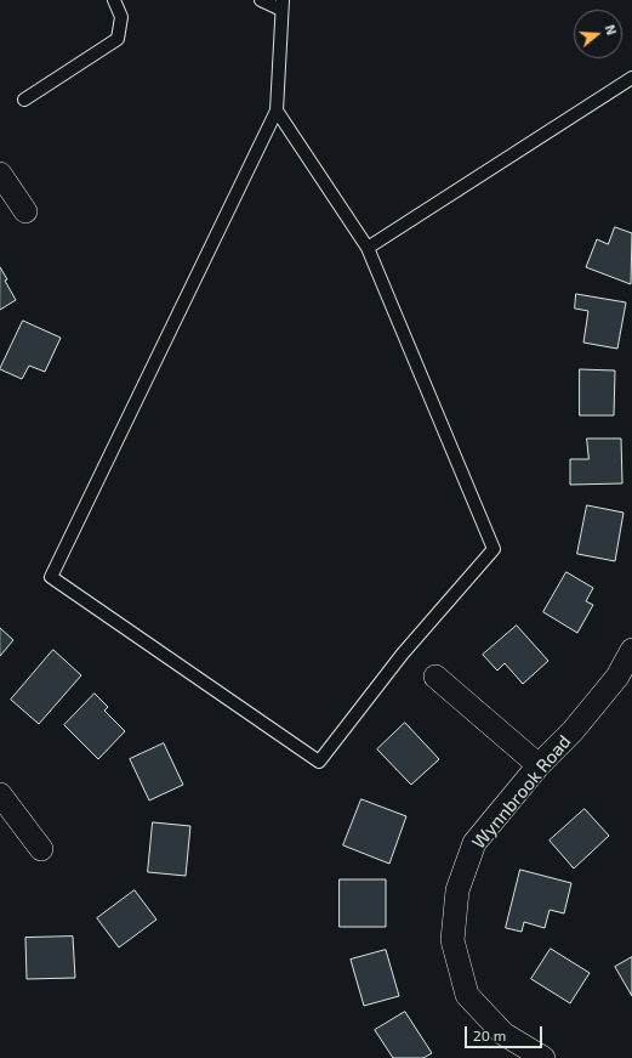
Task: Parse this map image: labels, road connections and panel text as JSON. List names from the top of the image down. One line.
{"streets":{"street":["Wynnbrook Road"]},"scale_bar":"20 m","north":"right"}
